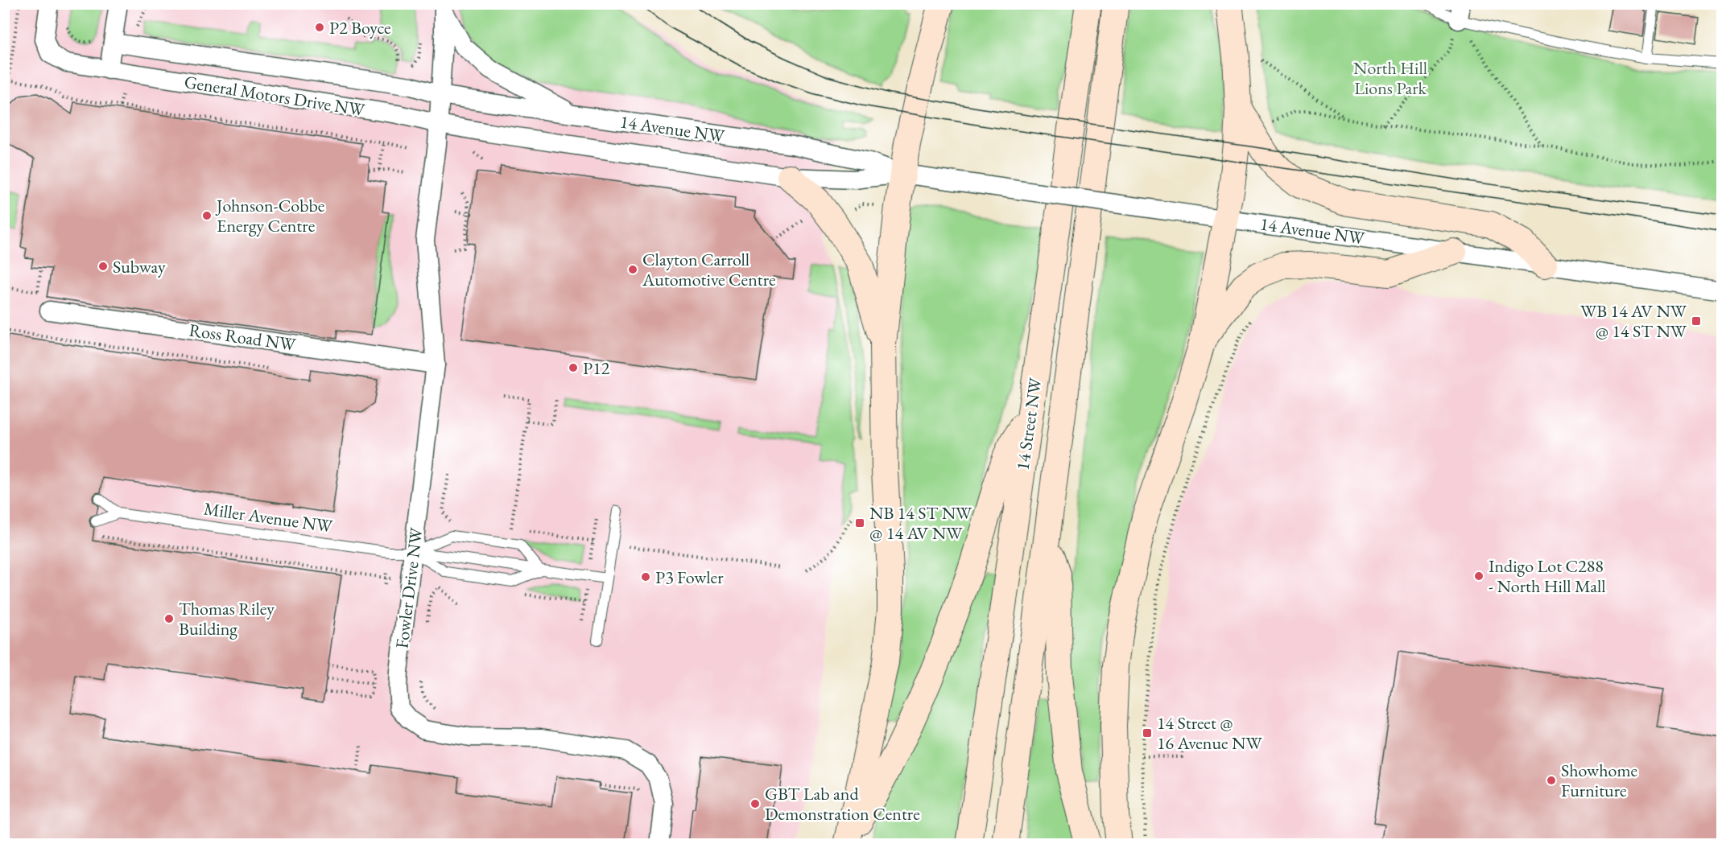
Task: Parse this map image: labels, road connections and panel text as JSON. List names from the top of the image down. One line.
{"streets":{"main road":["14 Street NW"],"street":["General Motors Drive NW","14 Avenue NW","Ross Road NW","Fowler Drive NW"],"lane":["Miller Avenue NW"]},"crossings":[["General Motors Drive NW","14 Avenue NW"],["General Motors Drive NW","Fowler Drive NW"],["14 Avenue NW","Fowler Drive NW"],["Ross Road NW","Fowler Drive NW"],["Miller Avenue NW","Fowler Drive NW"]],"parks":["North Hill Lions Park"],"places":{"other":["P2 Boyce","Johnson-Cobbe Energy Centre","Subway","Clayton Carroll Automotive Centre","P12","Indigo Lot C288 - North Hill Mall","P3 Fowler","Thomas Riley Building","Showhome Furniture","GBT Lab and Demonstration Centre"],"transit":["WB 14 AV NW @ 14 ST NW","NB 14 ST NW @ 14 AV NW","14 Street @ 16 Avenue NW"]}}
